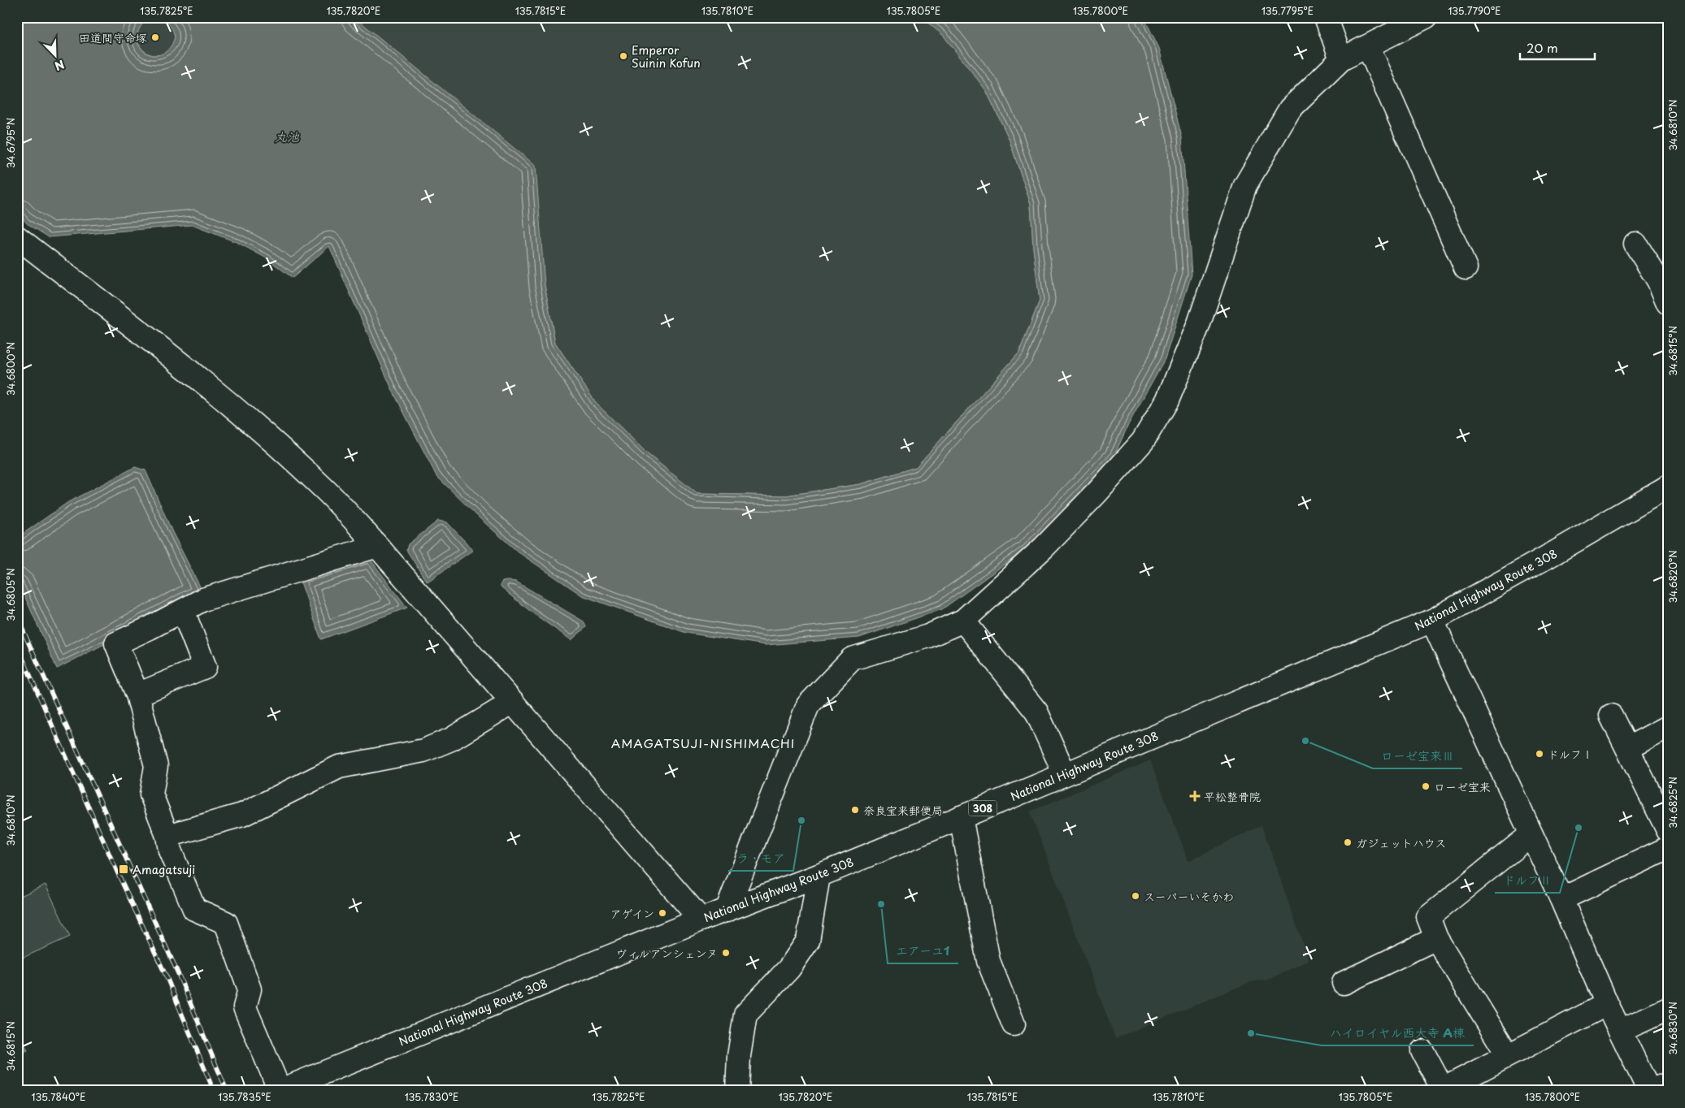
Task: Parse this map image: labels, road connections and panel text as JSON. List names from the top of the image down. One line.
{"streets":{"main road":["National Highway Route 308","308"]},"districts":["AMAGATSUJI-NISHIMACHI"],"water":["丸池"],"places":{"other":["田道間守命塚","Emperor Suinin Kofun","ローゼ宝来Ⅲ","ドルフⅠ","ローゼ宝来","奈良宝来郵便局","ラ・モア","ドルフⅡ","ガジェットハウス","スーパーいそかわ","エアーユ1","アゲイン","ヴィルアンシェンヌ","ハイロイヤル西大寺 A棟"],"health":["平松整骨院"],"transit":["Amagatsuji"]},"scale_bar":"20 m","north":"bottom right","coordinates":["135.7825°E","135.7820°E","135.7815°E","135.7810°E","135.7805°E","135.7800°E","135.7795°E","135.7790°E","34.6810°N","34.6795°N","34.6815°N","34.6800°N","34.6820°N","34.6805°N","34.6825°N","34.6830°N","135.7840°E","135.7835°E","135.7830°E"]}
